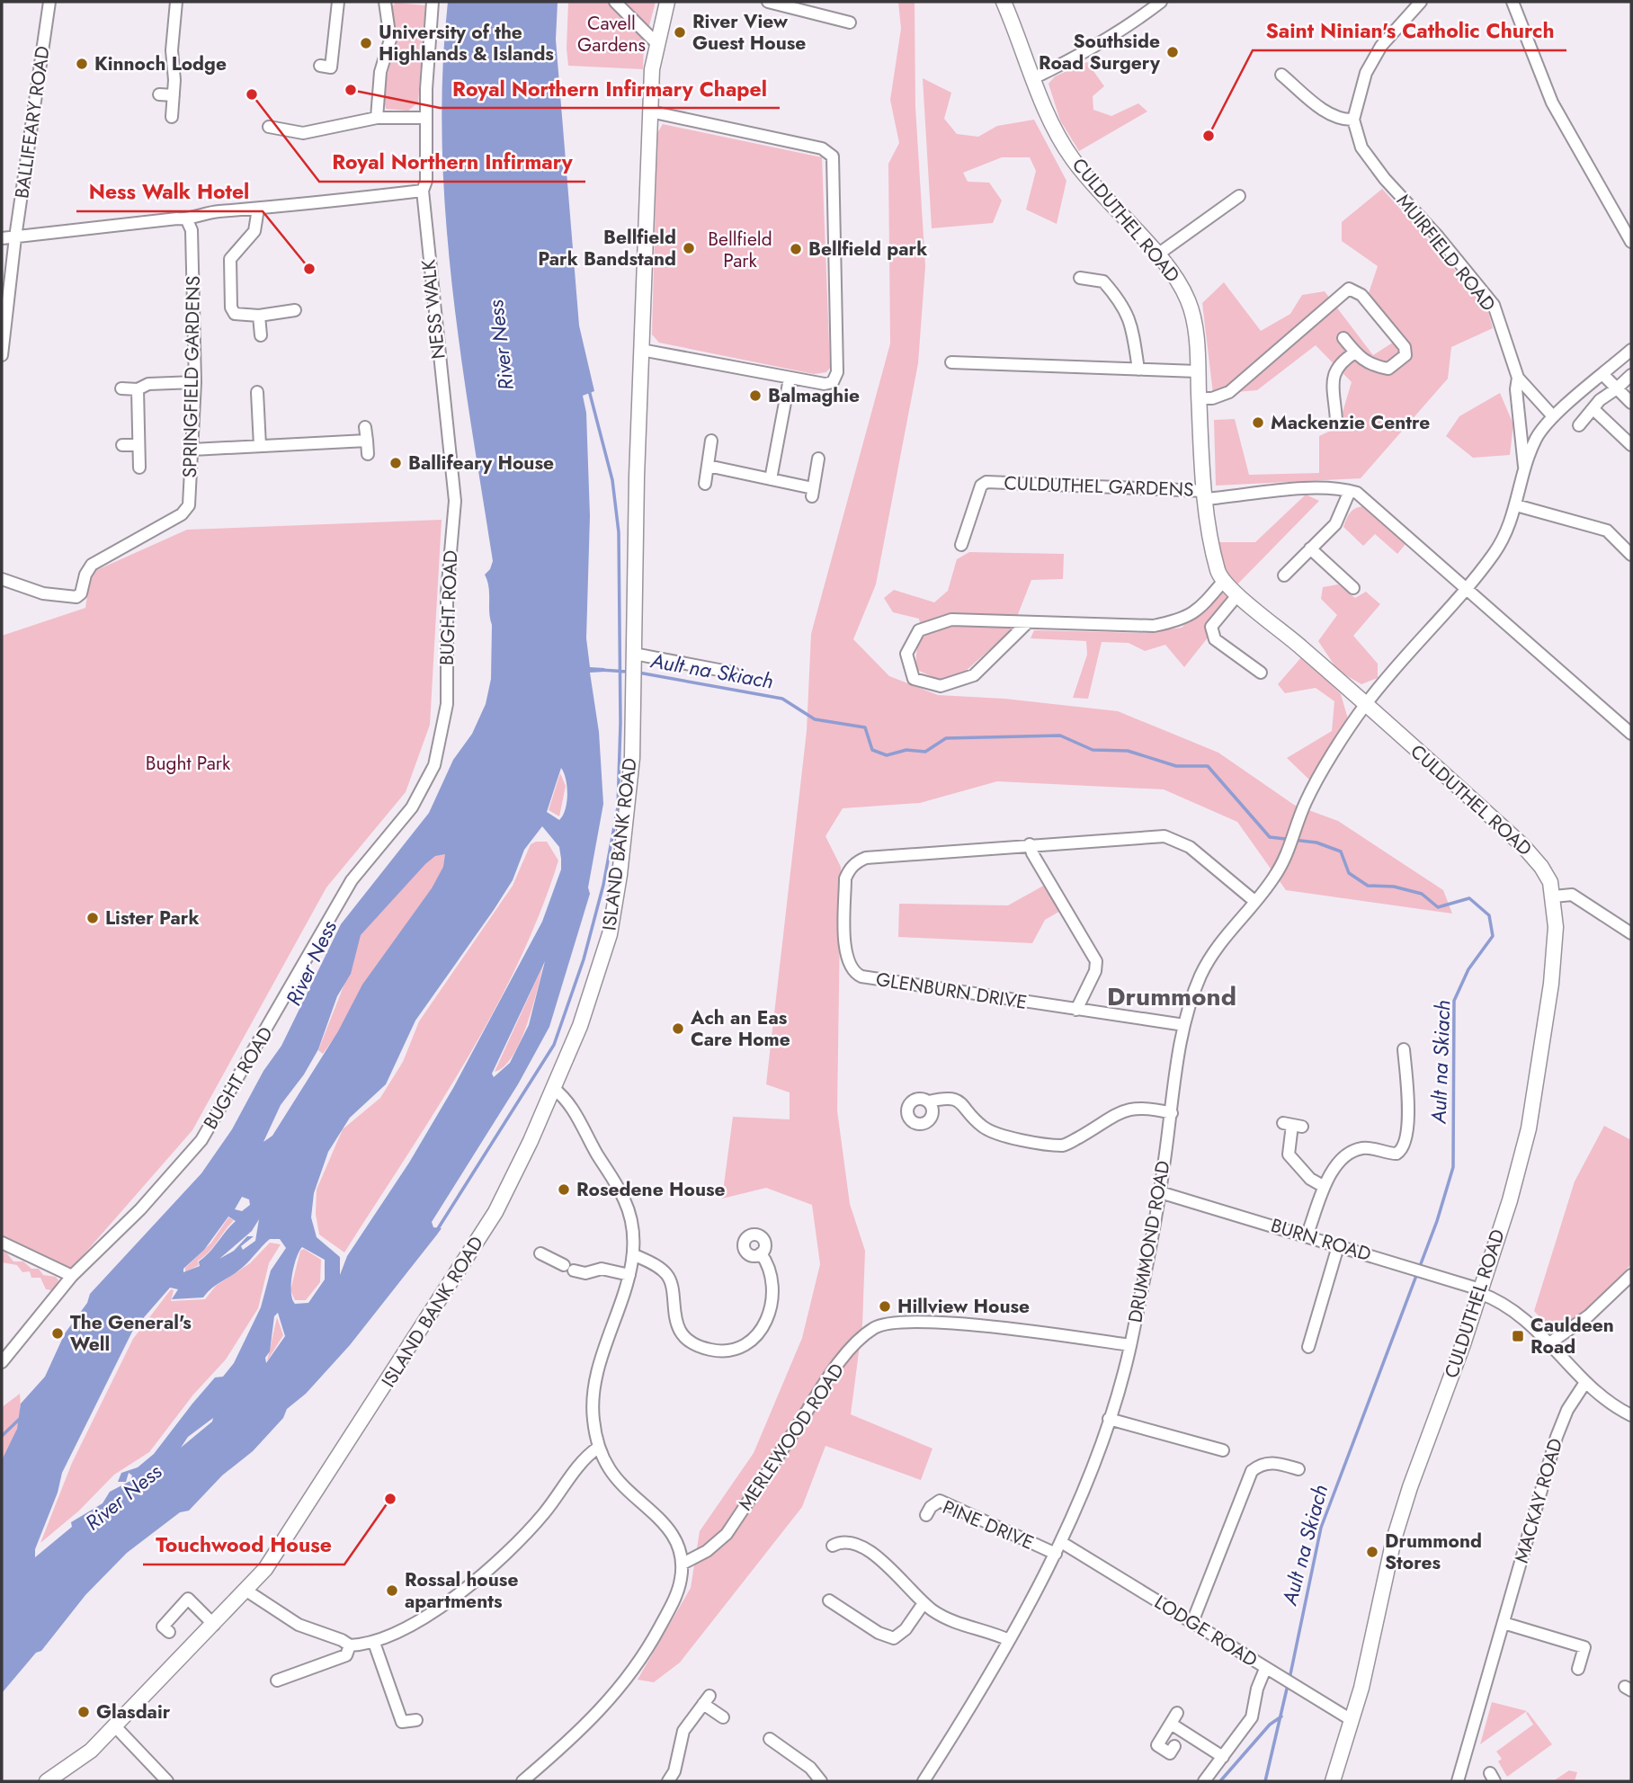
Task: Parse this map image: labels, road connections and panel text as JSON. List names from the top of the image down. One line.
{"streets":{"main road":["CULDUTHEL ROAD","ISLAND BANK ROAD"],"street":["BALLIFEARY ROAD","MUIRFIELD ROAD","NESS WALK","SPRINGFIELD GARDENS","CULDUTHEL GARDENS","BUGHT ROAD","GLENBURN DRIVE","BURN ROAD","DRUMMOND ROAD","MERLEWOOD ROAD","MACKAY ROAD","PINE DRIVE","LODGE ROAD"]},"crossings":[["CULDUTHEL ROAD","MUIRFIELD ROAD"],["CULDUTHEL ROAD","CULDUTHEL GARDENS"],["CULDUTHEL ROAD","BURN ROAD"],["CULDUTHEL ROAD","DRUMMOND ROAD"],["CULDUTHEL ROAD","LODGE ROAD"],["MUIRFIELD ROAD","DRUMMOND ROAD"],["NESS WALK","BUGHT ROAD"],["GLENBURN DRIVE","DRUMMOND ROAD"],["BURN ROAD","DRUMMOND ROAD"],["DRUMMOND ROAD","MERLEWOOD ROAD"],["DRUMMOND ROAD","PINE DRIVE"],["DRUMMOND ROAD","LODGE ROAD"]],"districts":["Drummond"],"water":["River Ness","Ault na Skiach"],"parks":["Cavell Gardens","Bellfield Park","Bught Park"],"places":{"other":["River View Guest House","University of the Highlands & Islands","Southside Road Surgery","Kinnoch Lodge","Royal Northern Infirmary Chapel","Royal Northern Infirmary","Saint Ninian's Catholic Church","Bellfield Park Bandstand","Bellfield park","Ness Walk Hotel","Balmaghie","Mackenzie Centre","Ballifeary House","Lister Park","Ach an Eas Care Home","Rosedene House","Hillview House","The General's Well","Touchwood House","Drummond Stores","Rossal house apartments","Glasdair"],"transit":["Cauldeen Road"]}}
